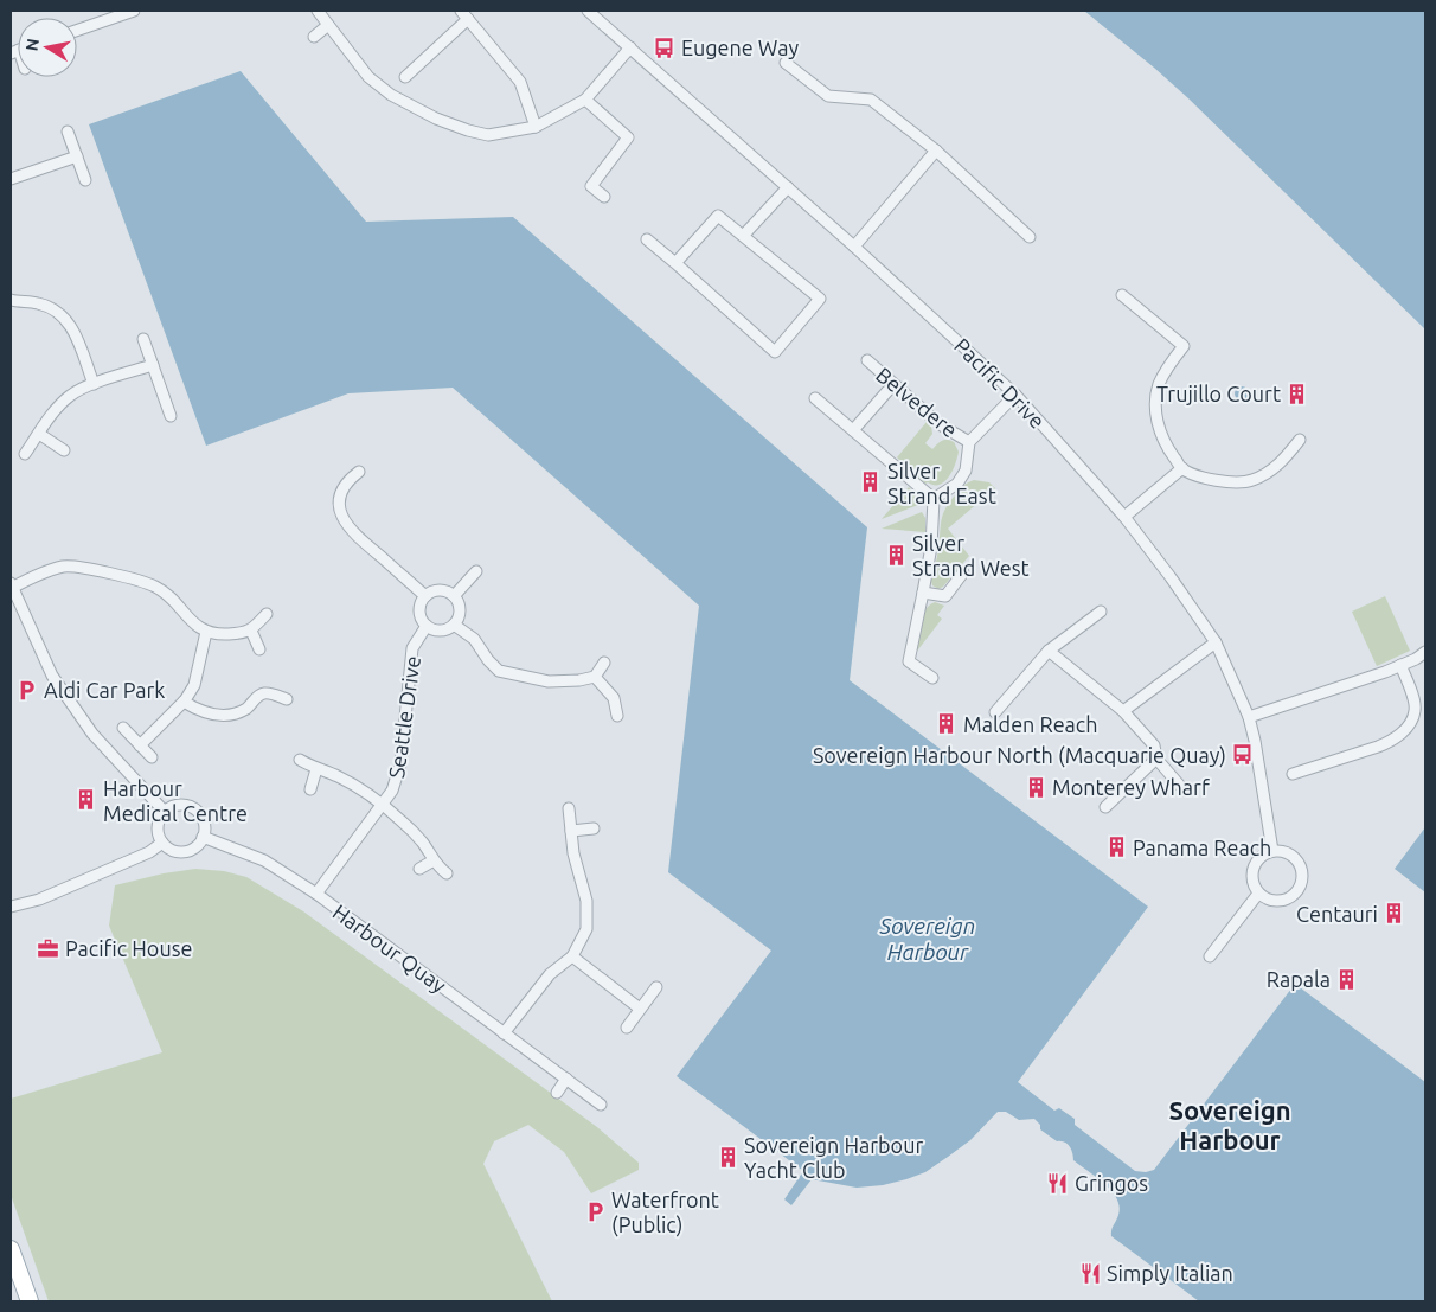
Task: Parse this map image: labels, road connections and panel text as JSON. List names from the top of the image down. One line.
{"streets":{"street":["Pacific Drive","Belvedere","Seattle Drive","Harbour Quay"]},"crossings":[["Seattle Drive","Harbour Quay"]],"districts":["Sovereign Harbour"],"water":["Sovereign Harbour"],"places":{"bus stop":["Eugene Way","Sovereign Harbour North (Macquarie Quay)"],"building":["Trujillo Court","Silver Strand East","Silver Strand West","Malden Reach","Monterey Wharf","Harbour Medical Centre","Panama Reach","Centauri","Rapala","Sovereign Harbour Yacht Club"],"parking":["Aldi Car Park","Waterfront (Public)"],"office":["Pacific House"],"restaurant":["Gringos","Simply Italian"]},"north":"left"}
